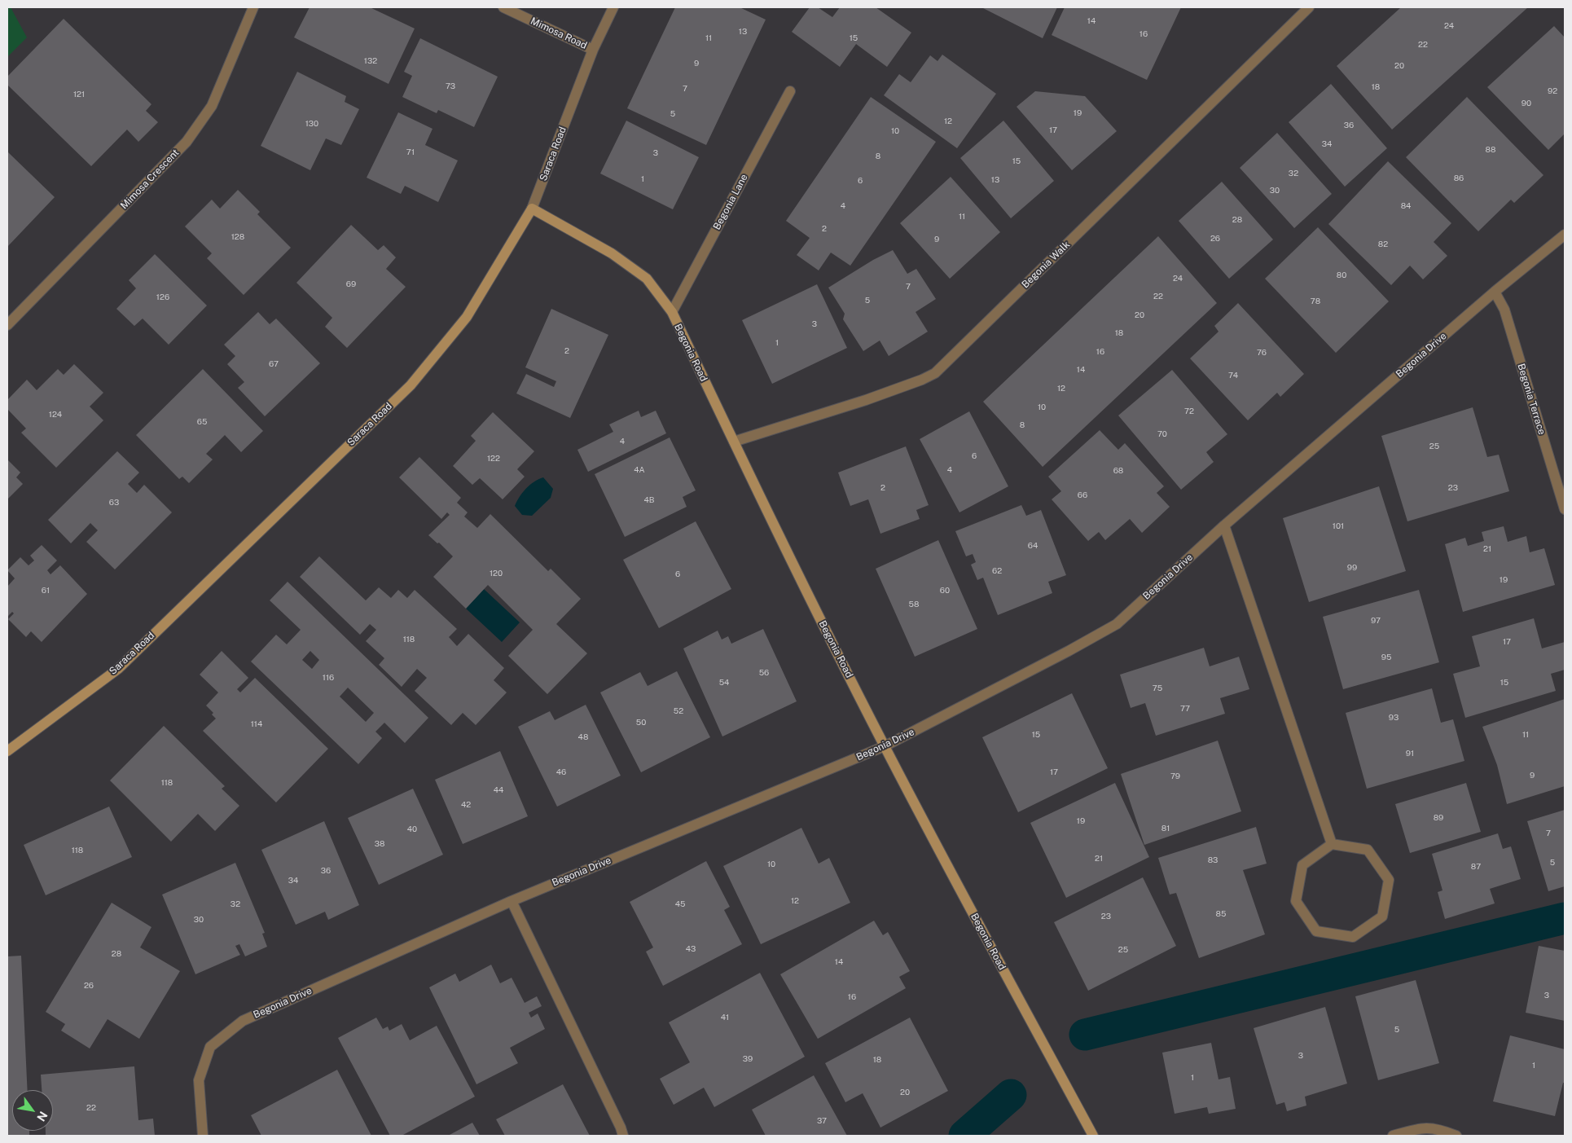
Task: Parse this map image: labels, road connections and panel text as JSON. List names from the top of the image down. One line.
{"streets":{"street":["Mimosa Road","Saraca Road","Mimosa Crescent","Begonia Lane","Begonia Walk","Begonia Road","Begonia Drive","Begonia Terrace"]},"crossings":[["Mimosa Road","Saraca Road"],["Saraca Road","Begonia Road"],["Begonia Lane","Begonia Road"],["Begonia Walk","Begonia Road"],["Begonia Road","Begonia Drive"],["Begonia Drive","Begonia Terrace"]],"house_numbers":["14","24","13","16","11","15","22","132","9","20","73","18","7","92","121","90","19","5","12","130","36","17","10","34","88","71","3","8","15","32","86","1","13","6","30","4","84","11","28","2","128","26","9","82","80","24","69","7","22","126","5","78","20","3","18","1","2","16","76","67","14","74","12","10","72","124","65","8","70","4","25","6","122","4A","4","68","2","23","66","4B","63","101","64","21","99","62","120","6","19","61","60","58","97","118","17","95","56","116","54","15","75","77","52","93","50","114","15","11","48","91","46","17","9","79","118","44","42","89","19","81","40","7","38","118","21","83","5","10","87","36","34","12","32","45","85","23","30","43","25","28","14","26","3","16","41","5","3","39","18","1","1","20","22","37"],"north":"bottom right"}
